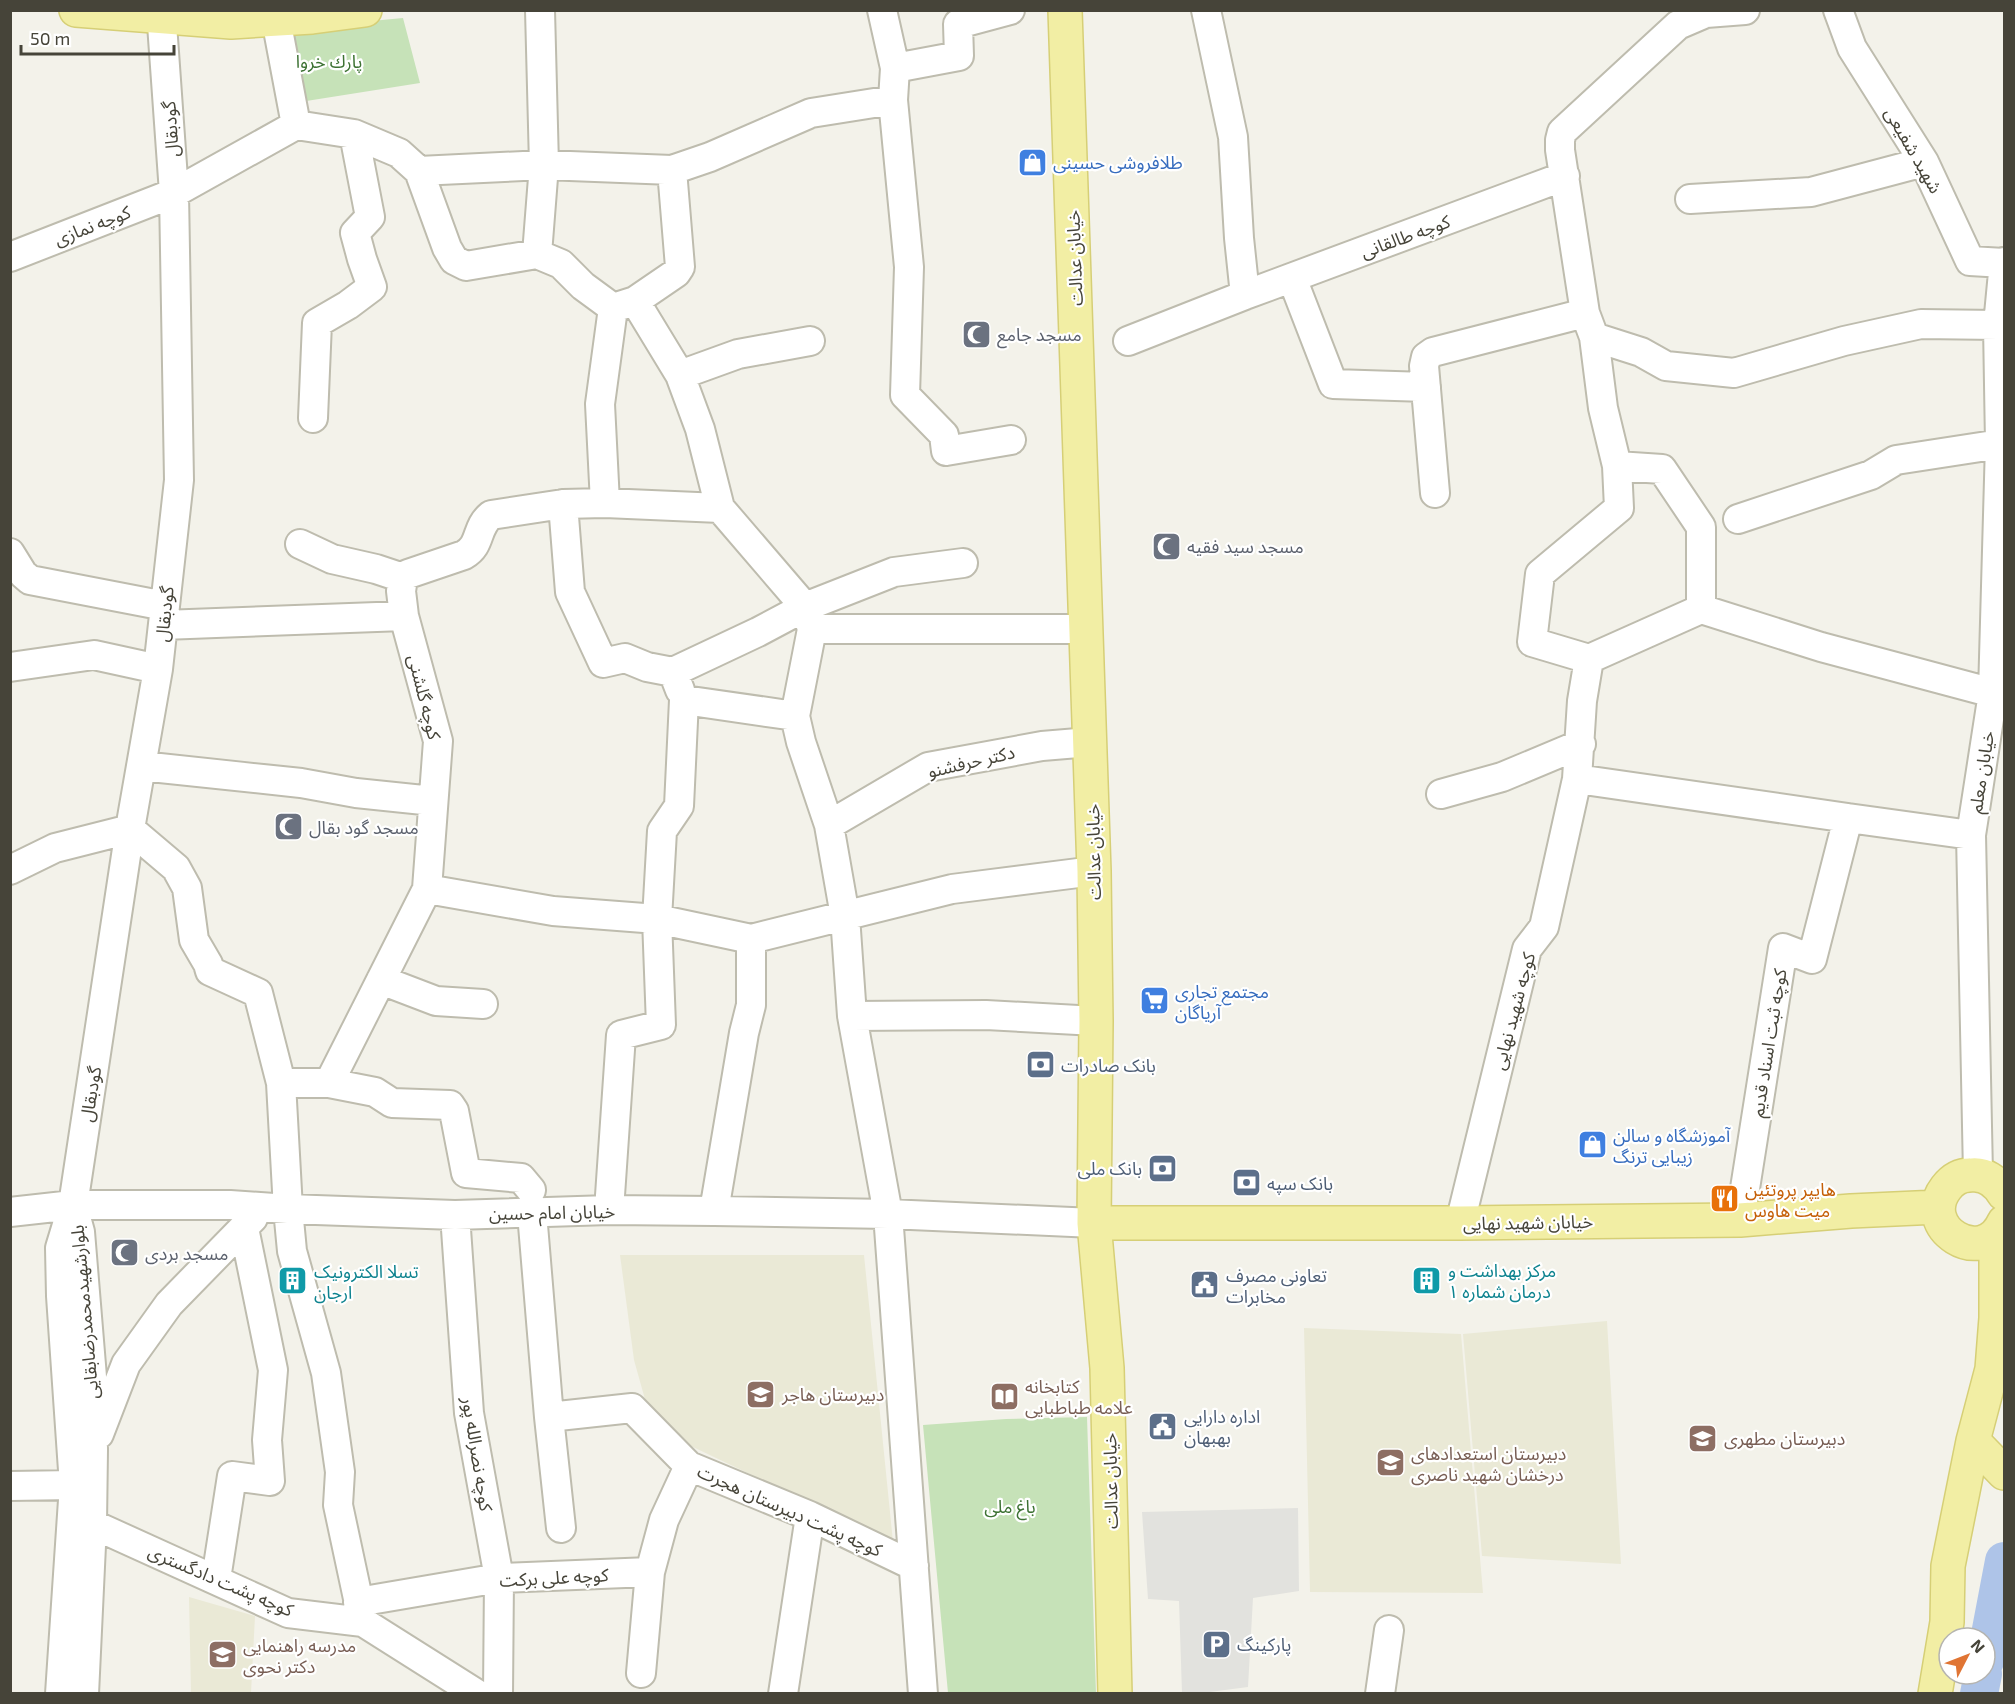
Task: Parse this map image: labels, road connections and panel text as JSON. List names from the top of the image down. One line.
{"streets":{"main road":["خیابان عدالت","خیابان شهید نهایی"],"street":["گودبقال","شهید شفیعی","کوچه نمازی","کوچه طالقانی","کوچه گلشنی","دکتر حرفشنو","خیابان معلم","کوچه شهید نهایی","کوچه ثبت اسناد قدیم","خیابان امام حسین","بلوارشهیدمحمدرضابقایی","کوچه نصرالله پور","کوچه پشت دبیرستان هجرت","کوچه علی برکت","کوچه پشت دادگستری"]},"crossings":[["گودبقال","کوچه نمازی"],["گودبقال","خیابان امام حسین"],["گودبقال","بلوارشهیدمحمدرضابقایی"],["شهید شفیعی","خیابان معلم"],["خیابان عدالت","دکتر حرفشنو"],["خیابان عدالت","خیابان امام حسین"],["خیابان عدالت","خیابان شهید نهایی"],["کوچه شهید نهایی","خیابان شهید نهایی"],["کوچه ثبت اسناد قدیم","خیابان شهید نهایی"],["خیابان امام حسین","خیابان شهید نهایی"],["خیابان امام حسین","بلوارشهیدمحمدرضابقایی"],["خیابان امام حسین","کوچه نصرالله پور"],["بلوارشهیدمحمدرضابقایی","کوچه پشت دادگستری"],["کوچه نصرالله پور","کوچه علی برکت"],["کوچه علی برکت","کوچه پشت دادگستری"]],"parks":["پارك خروا","باغ ملی"],"places":{"shop":["طلافروشی حسینی","آموزشگاه و سالن زیبایی ترنگ"],"mosque":["مسجد جامع","مسجد سید فقیه","مسجد گود بقال","مسجد بردی"],"supermarket":["مجتمع تجاری آریاگان"],"bank":["بانک صادرات","بانک ملی","بانک سپه"],"restaurant":["هایپر پروتئین میت هاوس"],"building":["مرکز بهداشت و درمان شماره ۱","تسلا الکترونیک ارجان"],"public building":["تعاونی مصرف مخابرات","اداره دارایی بهبهان"],"school or university":["دبیرستان هاجر","دبیرستان مطهری","دبیرستان استعدادهای درخشان شهید ناصری","مدرسه راهنمایی دکتر نحوی"],"library":["کتابخانه علامه طباطبایی"],"parking":["پارکینگ"]},"scale_bar":"50 m","north":"top right"}
